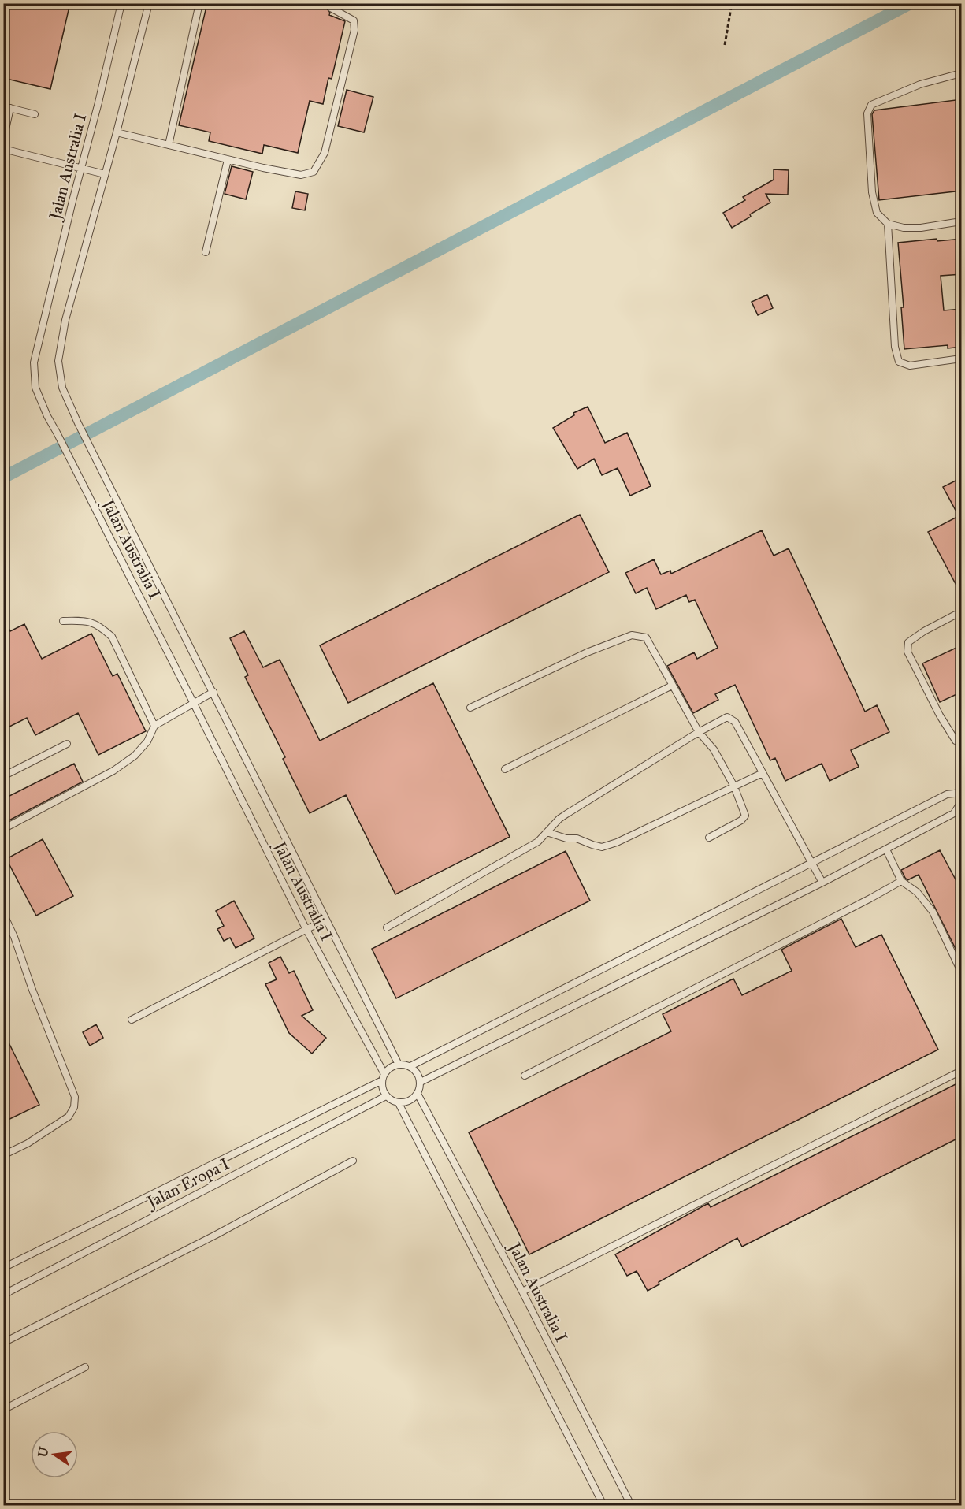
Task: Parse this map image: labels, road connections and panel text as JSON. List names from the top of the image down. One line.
{"streets":{"lane":["Jalan Australia I","Jalan Eropa I"]},"crossings":[["Jalan Australia I","Jalan Eropa I"]],"north":"left"}
